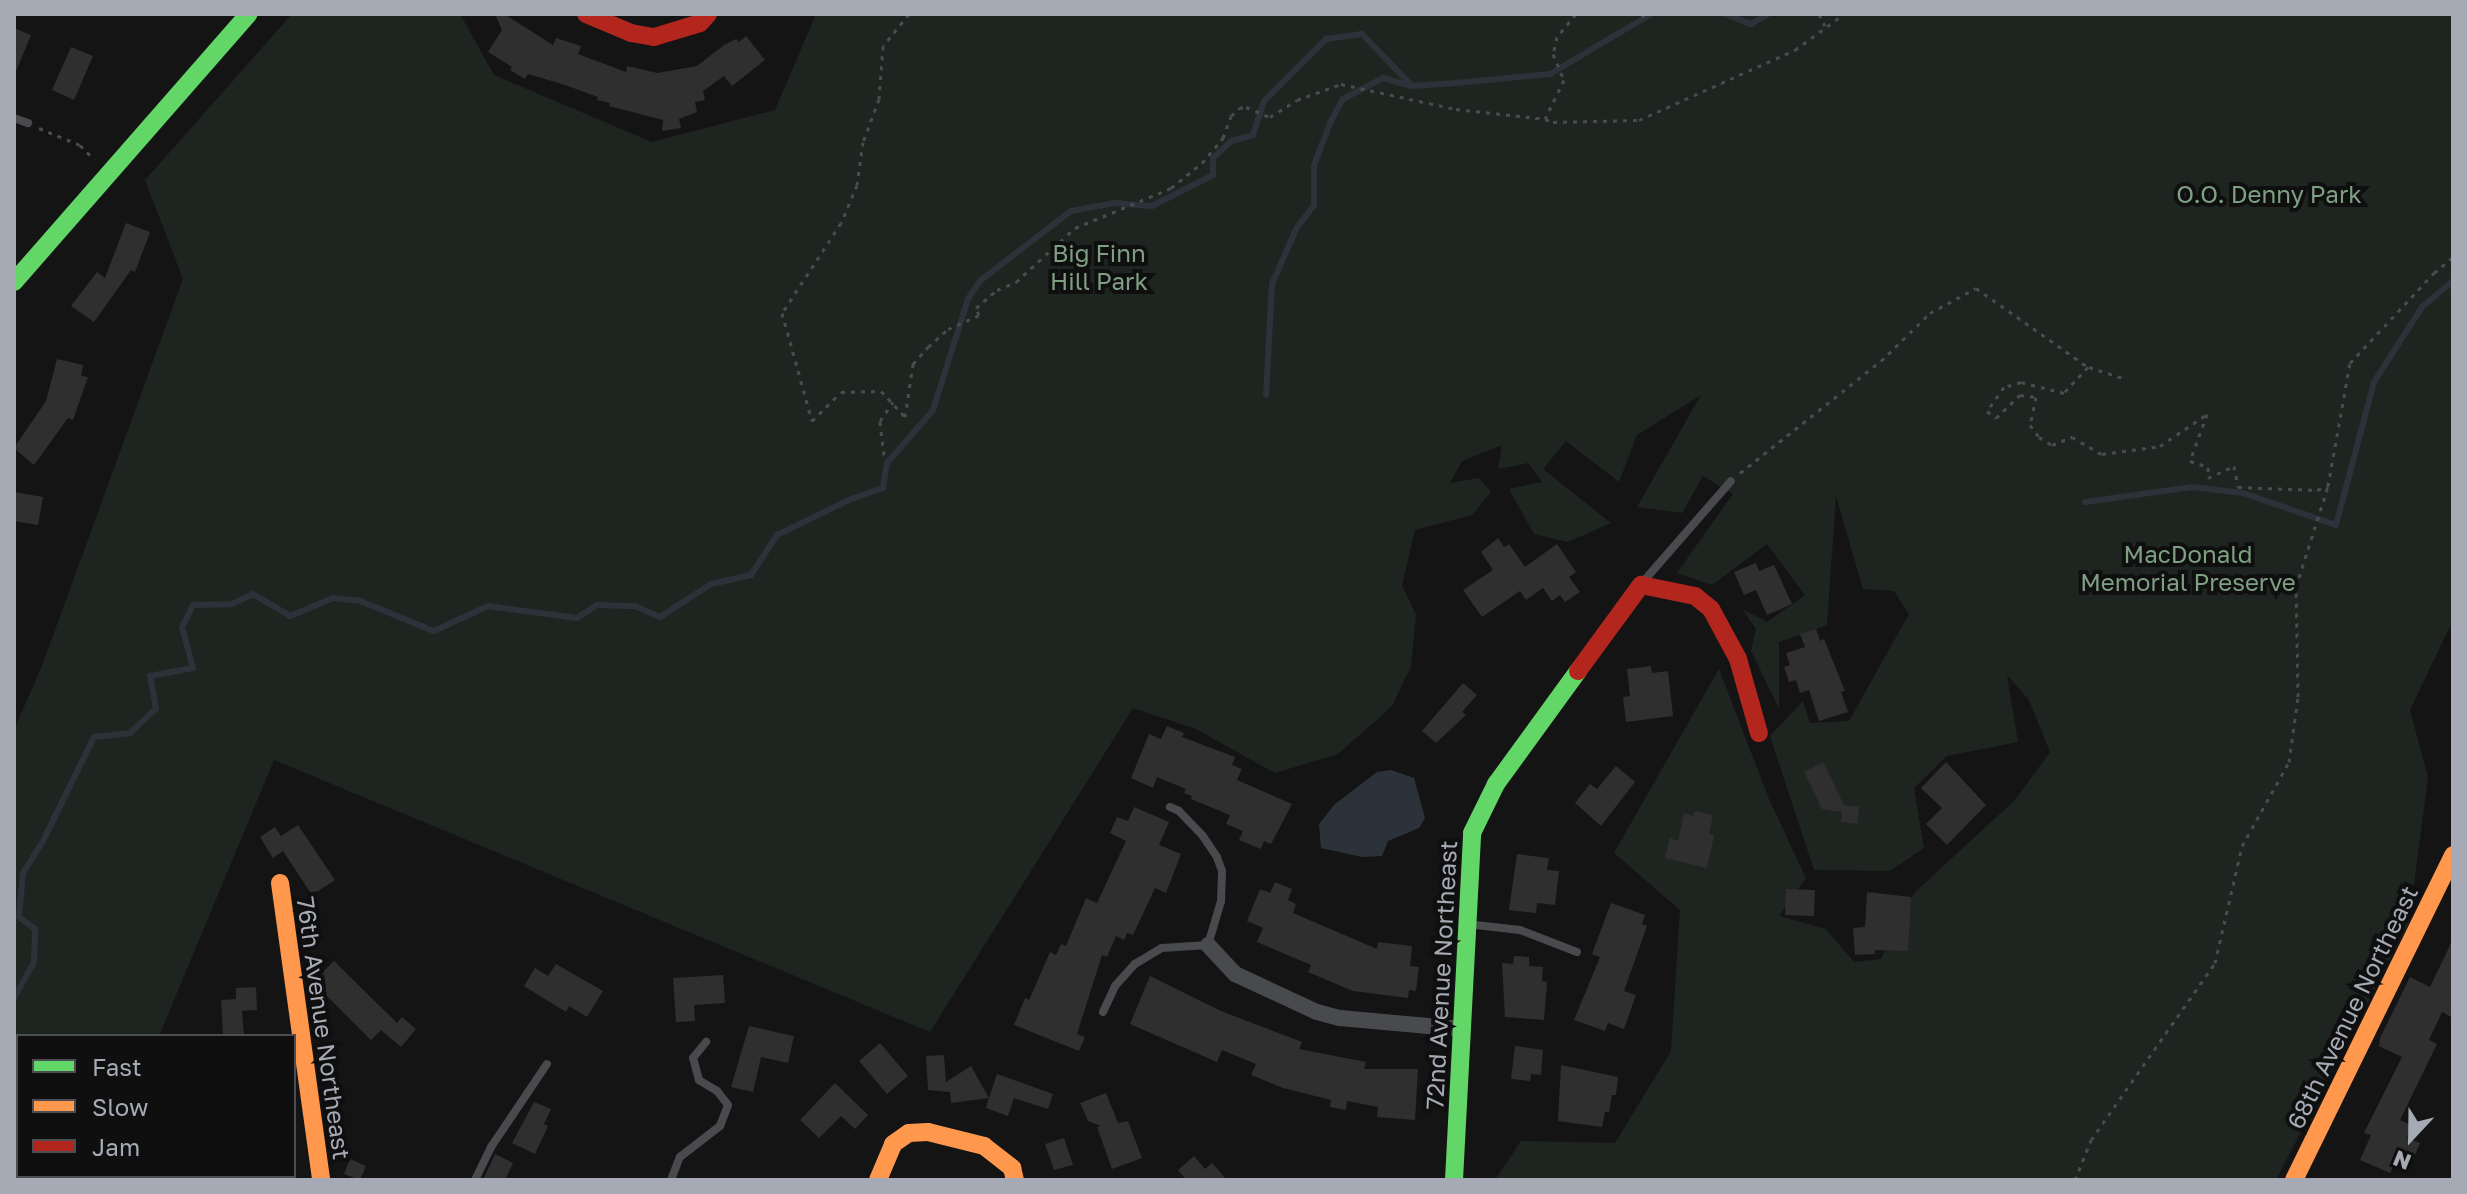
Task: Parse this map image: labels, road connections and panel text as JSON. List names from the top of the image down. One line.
{"streets":{"street":["72nd Avenue Northeast","68th Avenue Northeast","76th Avenue Northeast"]},"parks":["O.O. Denny Park","Big Finn Hill Park","MacDonald Memorial Preserve"],"legend":["Fast","Slow","Jam"],"north":"bottom"}
